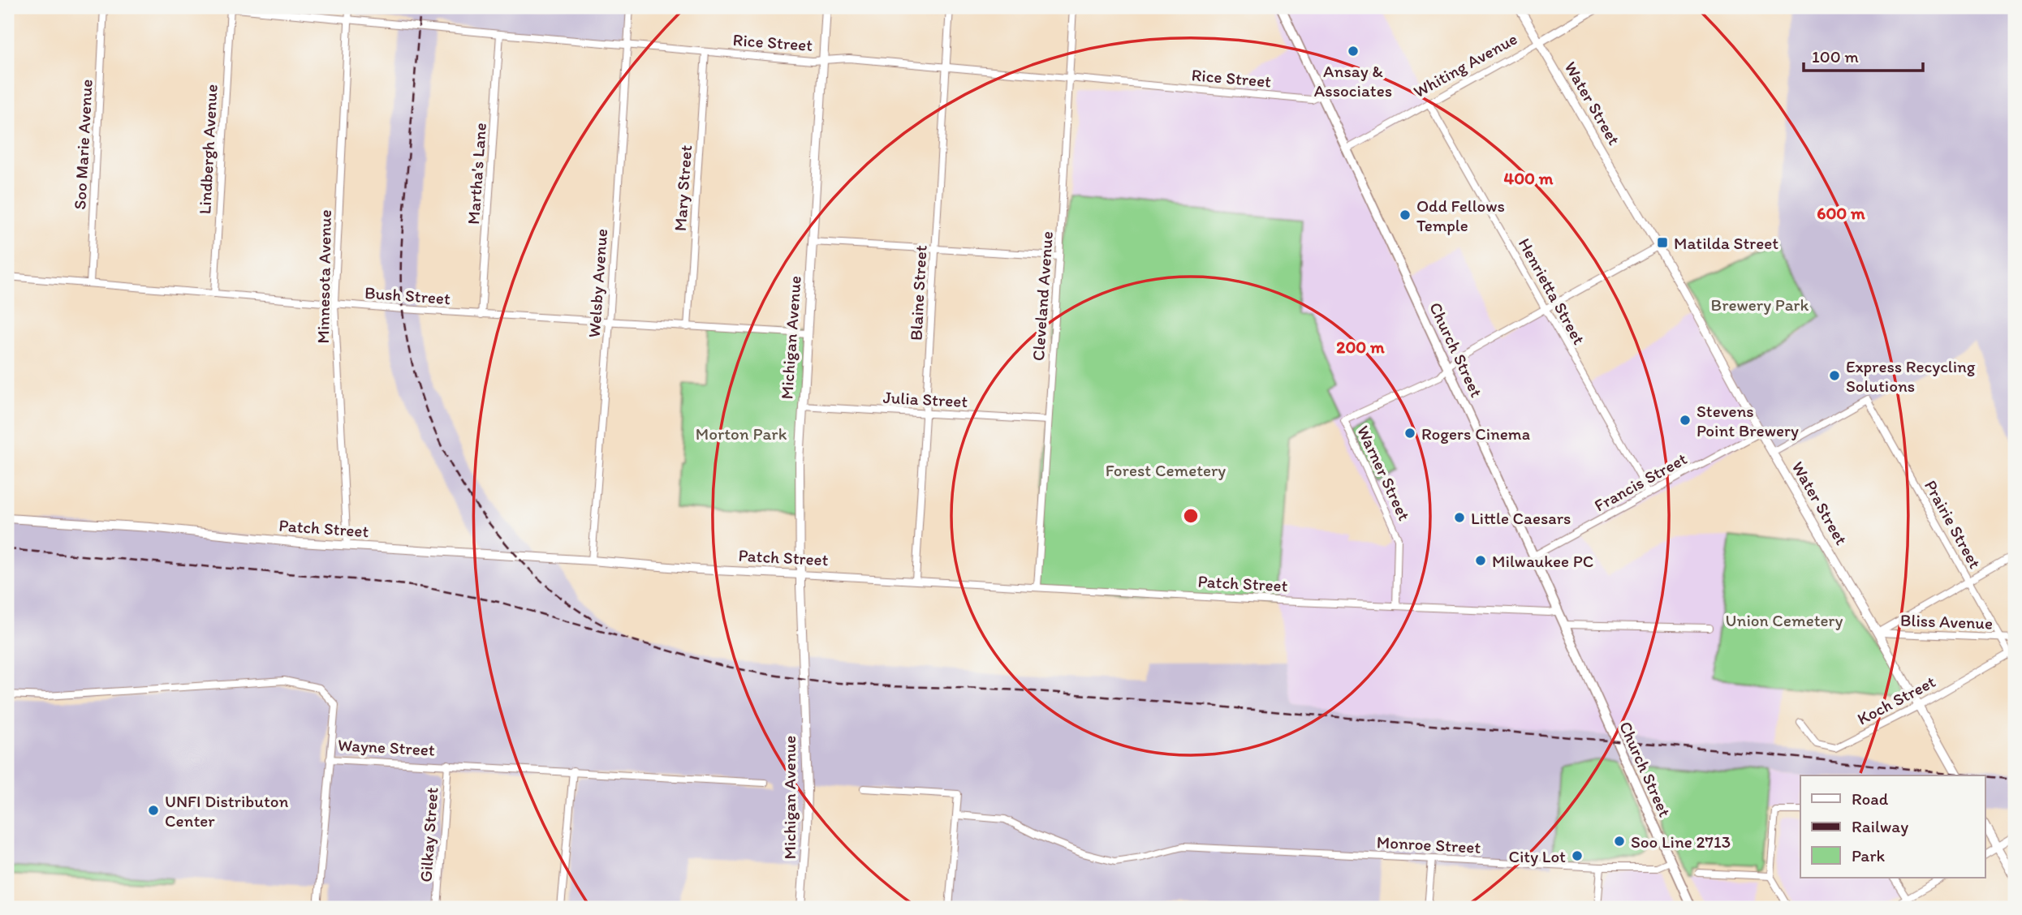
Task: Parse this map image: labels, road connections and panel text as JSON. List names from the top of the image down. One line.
{"streets":{"main road":["Church Street"],"street":["Rice Street","Whiting Avenue","Water Street","Soo Marie Avenue","Lindbergh Avenue","Martha's Lane","Mary Street","Minnesota Avenue","Welsby Avenue","Henrietta Street","Blaine Street","Bush Street","Cleveland Avenue","Michigan Avenue","Julia Street","Warner Street","Francis Street","Prairie Street","Patch Street","Bliss Avenue","Koch Street","Wayne Street","Gilkay Street","Monroe Street"]},"crossings":[["Rice Street","Lindbergh Avenue"],["Rice Street","Martha's Lane"],["Rice Street","Mary Street"],["Rice Street","Minnesota Avenue"],["Rice Street","Welsby Avenue"],["Rice Street","Blaine Street"],["Rice Street","Cleveland Avenue"],["Rice Street","Michigan Avenue"],["Rice Street","Church Street"],["Whiting Avenue","Water Street"],["Whiting Avenue","Henrietta Street"],["Whiting Avenue","Church Street"],["Water Street","Francis Street"],["Water Street","Prairie Street"],["Water Street","Bliss Avenue"],["Water Street","Koch Street"],["Soo Marie Avenue","Bush Street"],["Lindbergh Avenue","Bush Street"],["Martha's Lane","Bush Street"],["Mary Street","Bush Street"],["Minnesota Avenue","Bush Street"],["Minnesota Avenue","Patch Street"],["Welsby Avenue","Bush Street"],["Welsby Avenue","Patch Street"],["Henrietta Street","Francis Street"],["Blaine Street","Julia Street"],["Blaine Street","Patch Street"],["Bush Street","Michigan Avenue"],["Cleveland Avenue","Julia Street"],["Cleveland Avenue","Patch Street"],["Michigan Avenue","Julia Street"],["Michigan Avenue","Patch Street"],["Church Street","Warner Street"],["Church Street","Francis Street"],["Church Street","Patch Street"],["Church Street","Monroe Street"],["Warner Street","Patch Street"],["Prairie Street","Bliss Avenue"],["Prairie Street","Koch Street"],["Wayne Street","Gilkay Street"]],"parks":["Brewery Park","Morton Park","Forest Cemetery","Union Cemetery"],"places":{"other":["Ansay & Associates","Odd Fellows Temple","Express Recycling Solutions","Stevens Point Brewery","Rogers Cinema","Little Caesars","Milwaukee PC","UNFI Distributon Center","Soo Line 2713","City Lot"],"transit":["Matilda Street"]},"legend":["Road","Railway","Park"],"scale_bar":"100 m","rings":["400 m","600 m","200 m"]}
